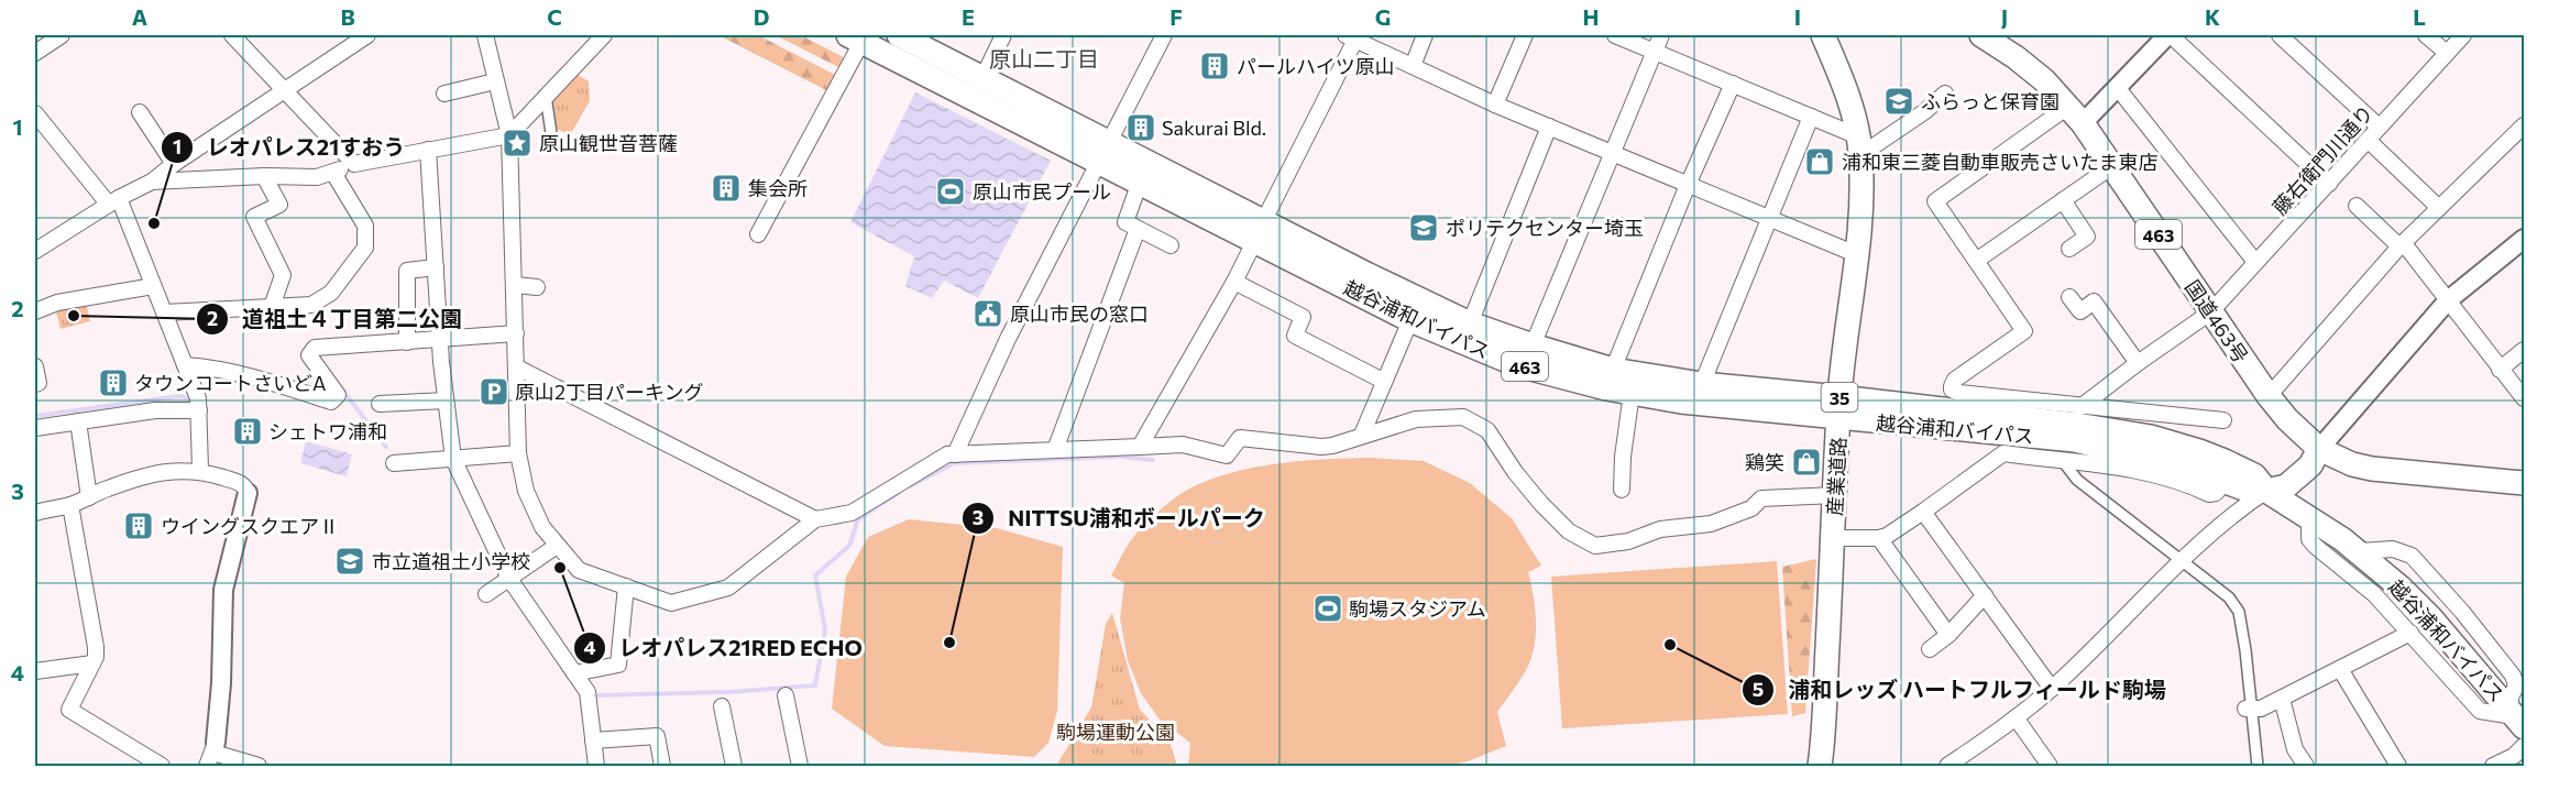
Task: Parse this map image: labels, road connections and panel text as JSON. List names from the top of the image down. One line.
{"streets":{"main road":["463","越谷浦和バイパス","国道463号","35","産業道路"],"street":["藤右衛門川通り"]},"crossings":[["藤右衛門川通り","越谷浦和バイパス"],["藤右衛門川通り","国道463号"],["越谷浦和バイパス","産業道路"]],"districts":["原山二丁目"],"parks":["駒場運動公園"],"places":{"building":["パールハイツ原山","Sakurai Bld.","集会所","タウンコートさいどA","シェトワ浦和","ウイングスクエアⅡ"],"school or university":["ふらっと保育園","ポリテクセンター埼玉","市立道祖土小学校"],"place":["原山観世音菩薩"],"shop":["浦和東三菱自動車販売さいたま東店","鶏笑"],"sports":["原山市民プール","駒場スタジアム"],"other":["レオパレス21すおう","道祖土４丁目第二公園","レオパレス21RED ECHO","NITTSU浦和ボールパーク","浦和レッズ ハートフルフィールド駒場"],"public building":["原山市民の窓口"],"parking":["原山2丁目パーキング"]},"grid":{"columns":["A","B","C","D","E","F","G","H","I","J","K","L"],"rows":["1","2","3","4"]}}
